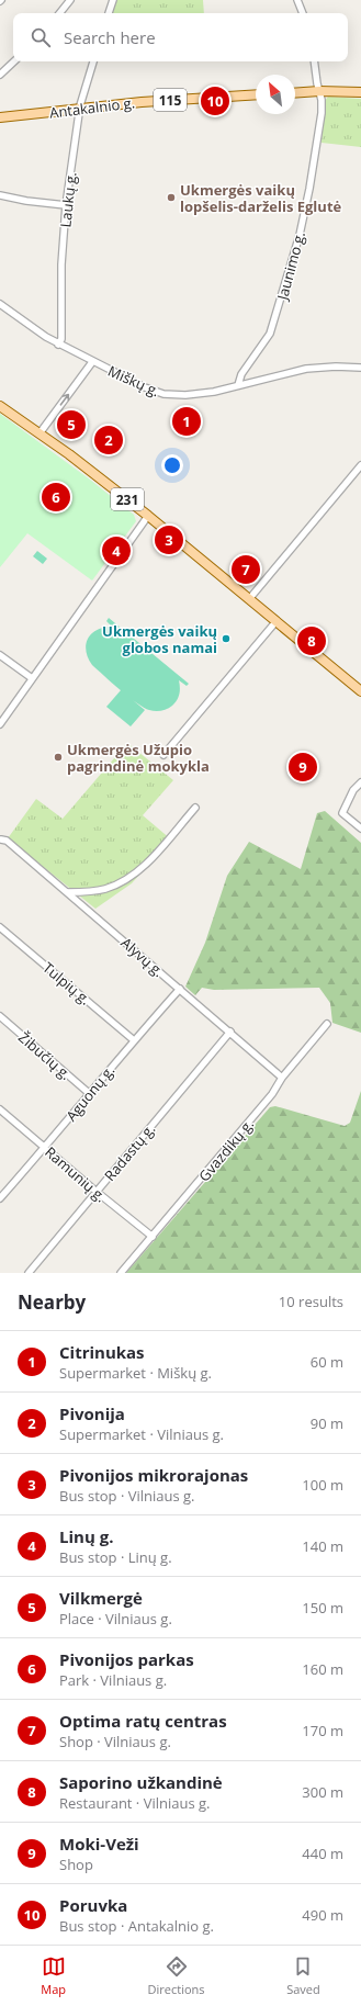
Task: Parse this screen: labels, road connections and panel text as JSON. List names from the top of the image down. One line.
{"streets":{"main road":["115","Antakalnio g.","231"],"street":["Laukų g.","Jaunimo g.","Miškų g.","Alyvų g.","Tulpių g.","Žibučių g.","Aguonų g.","Gvazdikų g.","Radastų g.","Ramunių g."]},"crossings":[["Antakalnio g.","Laukų g."],["Laukų g.","Miškų g."],["Jaunimo g.","Miškų g."],["Alyvų g.","Aguonų g."],["Alyvų g.","Gvazdikų g."],["Alyvų g.","Radastų g."],["Tulpių g.","Aguonų g."],["Žibučių g.","Aguonų g."],["Aguonų g.","Ramunių g."],["Gvazdikų g.","Ramunių g."],["Radastų g.","Ramunių g."]],"places":["Ukmergės vaikų lopšelis-darželis Eglutė","Ukmergės vaikų globos namai","Ukmergės Užupio pagrindinė mokykla"],"north":"top left","page":{"search":"Search here","pins":["10","1","5","2","6","3","4","7","8","9"],"heading":["Nearby","10 results"],"list":[{"mark":"1","name":"Citrinukas","note":"Supermarket · Miškų g.","value":"60 m"},{"mark":"2","name":"Pivonija","note":"Supermarket · Vilniaus g.","value":"90 m"},{"mark":"3","name":"Pivonijos mikrorajonas","note":"Bus stop · Vilniaus g.","value":"100 m"},{"mark":"4","name":"Linų g.","note":"Bus stop · Linų g.","value":"140 m"},{"mark":"5","name":"Vilkmergė","note":"Place · Vilniaus g.","value":"150 m"},{"mark":"6","name":"Pivonijos parkas","note":"Park · Vilniaus g.","value":"160 m"},{"mark":"7","name":"Optima ratų centras","note":"Shop · Vilniaus g.","value":"170 m"},{"mark":"8","name":"Saporino užkandinė","note":"Restaurant · Vilniaus g.","value":"300 m"},{"mark":"9","name":"Moki-Veži","note":"Shop","value":"440 m"},{"mark":"10","name":"Poruvka","note":"Bus stop · Antakalnio g.","value":"490 m"}],"nav":["Map","Directions","Saved"]}}
